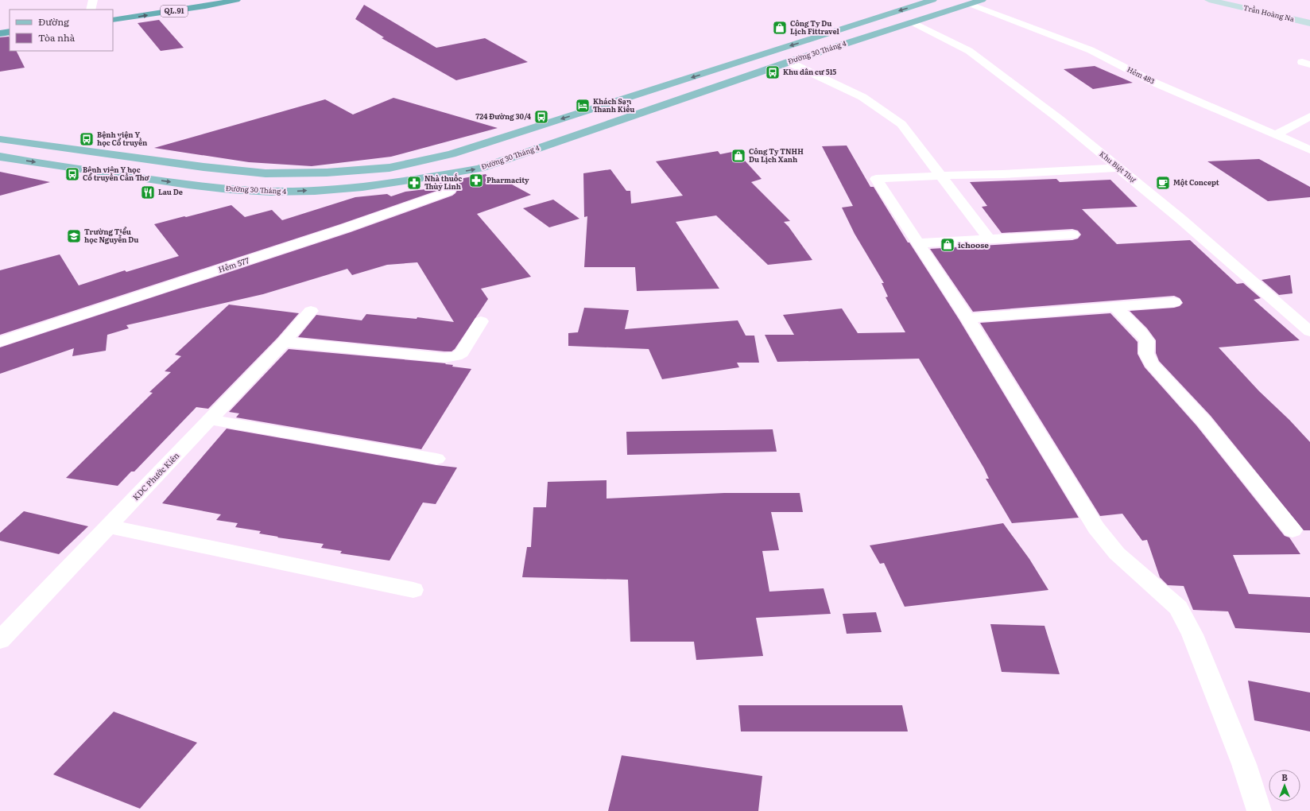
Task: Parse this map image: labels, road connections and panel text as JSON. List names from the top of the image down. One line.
{"streets":{"highway":["QL.91"],"main road":["Trần Hoàng Na","Đường 30 Tháng 4"],"street":["Hẻm 483","Khu Biệt Thự","Hẻm 577","KDC Phước Kiên"]},"crossings":[["Đường 30 Tháng 4","Hẻm 483"],["Đường 30 Tháng 4","Khu Biệt Thự"],["Đường 30 Tháng 4","Hẻm 577"]],"places":{"shop":["Công Ty Du Lịch Fittravel","Công Ty TNHH Du Lịch Xanh","ichoose"],"bus stop":["Khu dân cư 515","724 Đường 30/4","Bệnh viện Y học Cổ truyền","Bệnh viện Y học Cổ truyền Cần Thơ"],"hotel":["Khách Sạn Thanh Kiều"],"pharmacy":["Pharmacity","Nhà thuốc Thùy Linh"],"cafe":["Một Concept"],"restaurant":["Lau De"],"school or university":["Trường Tiểu học Nguyễn Du"]},"legend":["Đường","Tòa nhà"],"north":"top"}
